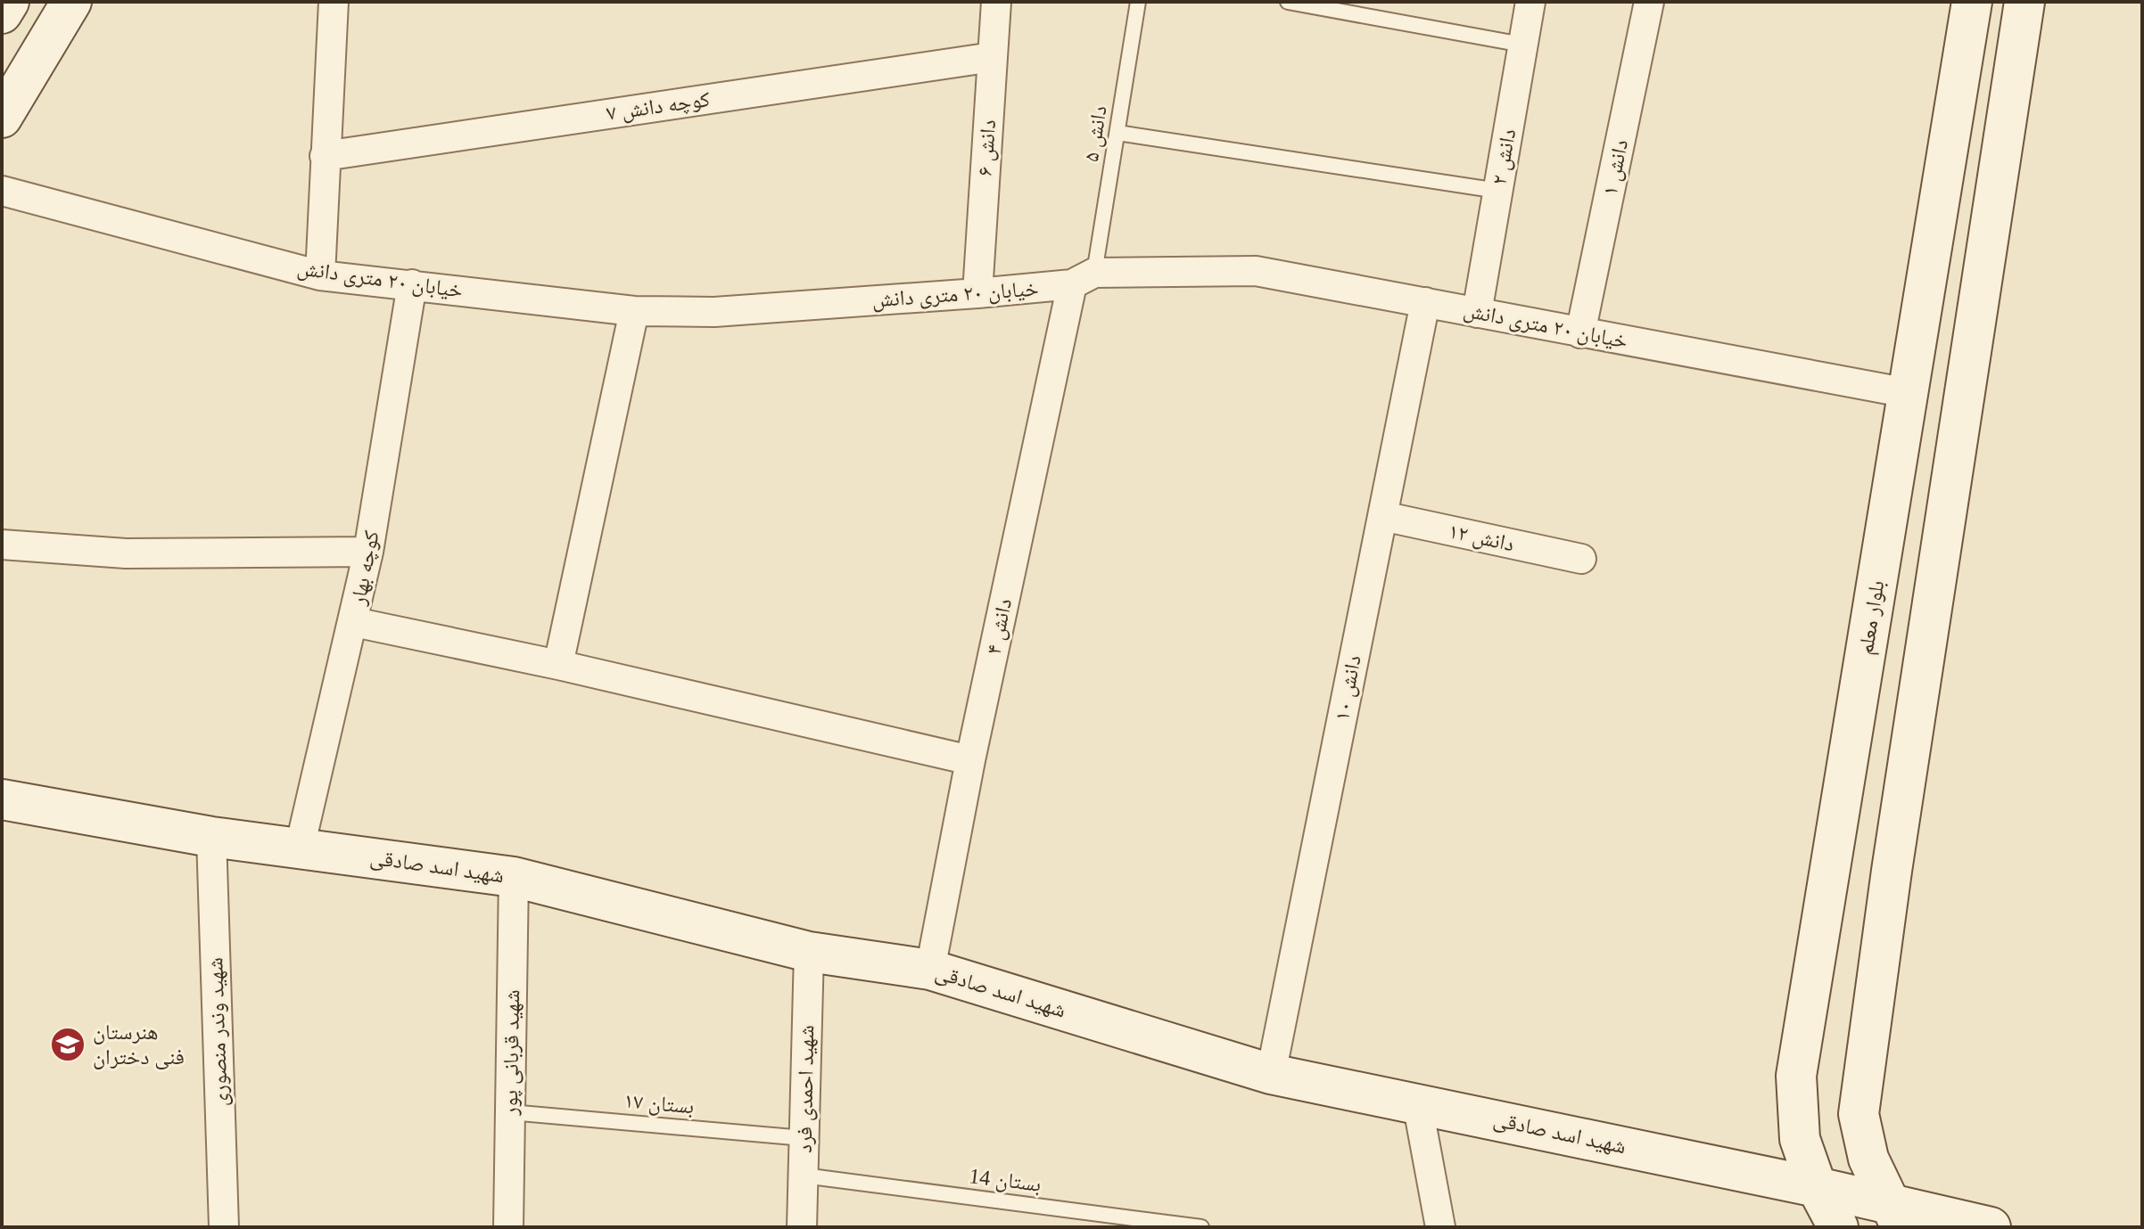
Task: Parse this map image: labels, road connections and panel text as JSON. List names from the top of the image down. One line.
{"streets":{"main road":["بلوار معلم","شهید اسد صادقی"],"street":["کوچه دانش ۷","دانش ۶","دانش ۲","دانش ۱","خیابان ۲۰ متری دانش","دانش ۱۲","کوچه بهار","دانش ۴","دانش ۱۰","شهید وندر منصوری","شهید قربانی پور","شهید احمدی فرد"],"lane":["دانش ۵","بستان ۱۷","بستان 14"]},"crossings":[["کوچه دانش ۷","دانش ۶"],["دانش ۵","خیابان ۲۰ متری دانش"],["دانش ۵","دانش ۴"],["دانش ۶","خیابان ۲۰ متری دانش"],["دانش ۲","خیابان ۲۰ متری دانش"],["دانش ۱","خیابان ۲۰ متری دانش"],["خیابان ۲۰ متری دانش","کوچه بهار"],["خیابان ۲۰ متری دانش","بلوار معلم"],["خیابان ۲۰ متری دانش","دانش ۴"],["خیابان ۲۰ متری دانش","دانش ۱۰"],["دانش ۱۲","دانش ۱۰"],["کوچه بهار","شهید اسد صادقی"],["بلوار معلم","شهید اسد صادقی"],["دانش ۴","شهید اسد صادقی"],["دانش ۱۰","شهید اسد صادقی"],["شهید اسد صادقی","شهید وندر منصوری"],["شهید اسد صادقی","شهید قربانی پور"],["شهید اسد صادقی","شهید احمدی فرد"],["شهید قربانی پور","بستان ۱۷"],["شهید احمدی فرد","بستان ۱۷"],["شهید احمدی فرد","بستان 14"]],"places":{"school or university":["هنرستان فنی دختران"]}}
